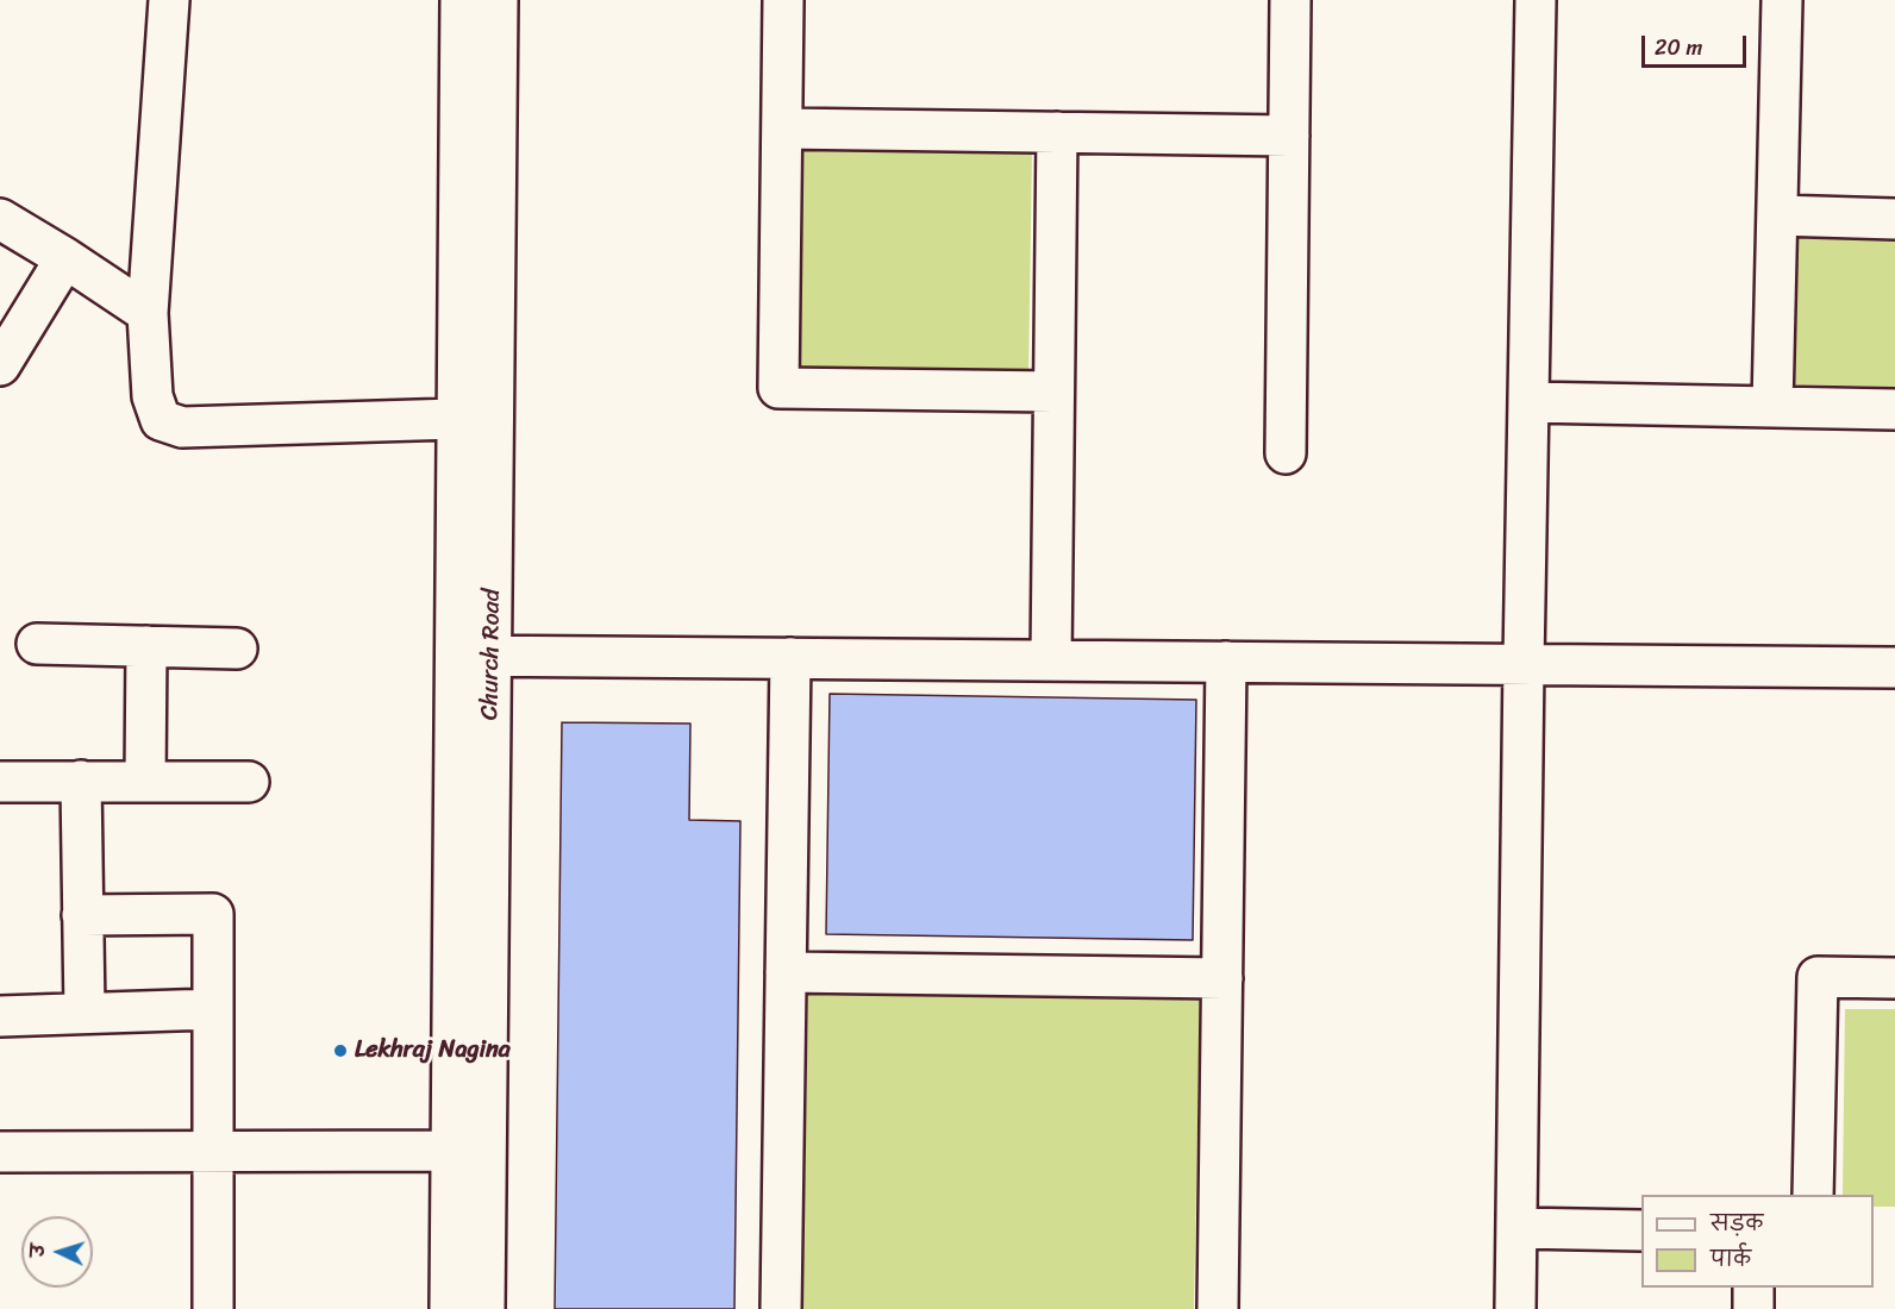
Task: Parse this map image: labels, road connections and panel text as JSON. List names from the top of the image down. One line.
{"streets":{"street":["Church Road"]},"places":["Lekhraj Nagina"],"legend":["सड़क","पार्क"],"scale_bar":"20 m","north":"left"}
